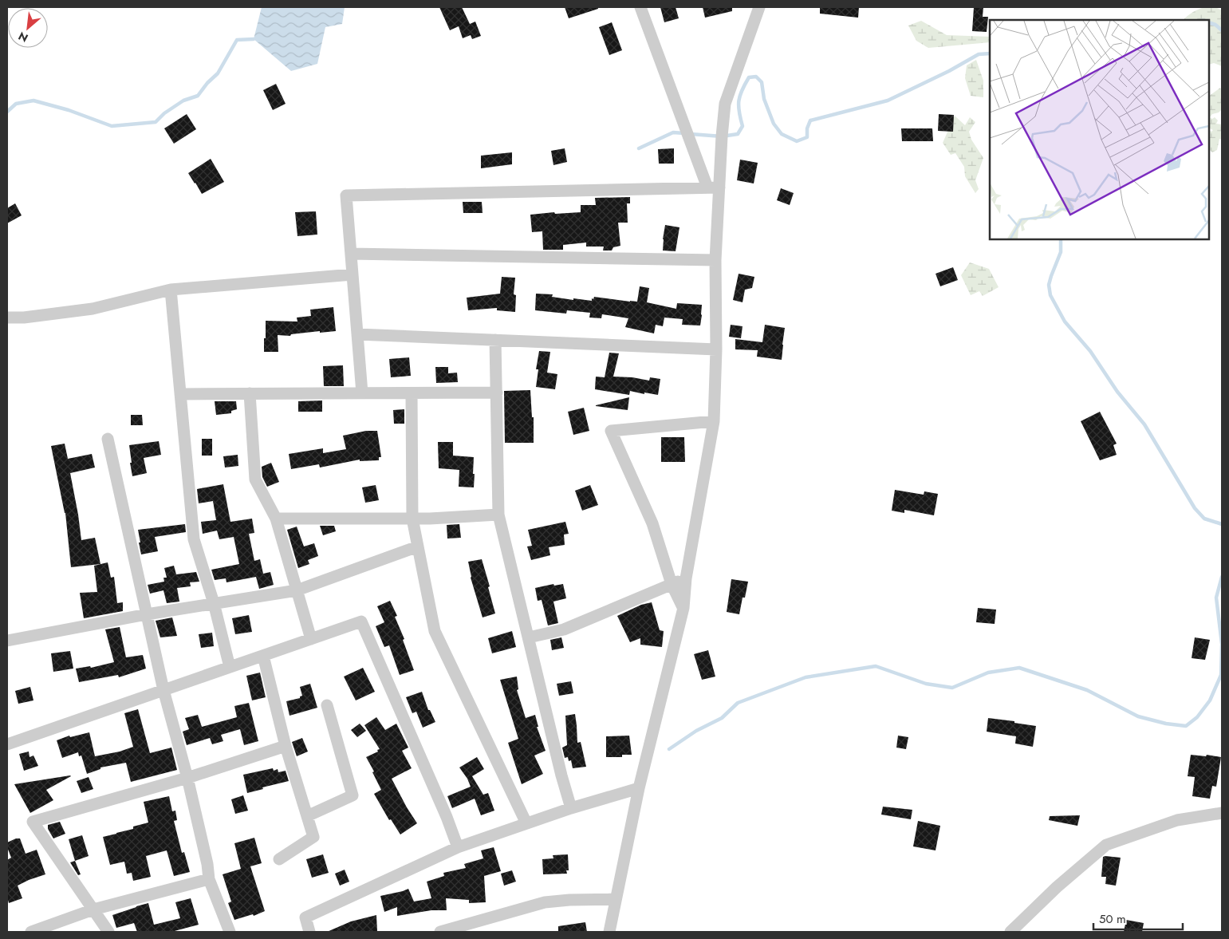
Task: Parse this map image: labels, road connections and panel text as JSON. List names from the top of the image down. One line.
{"scale_bar":"50 m","north":"bottom left"}
